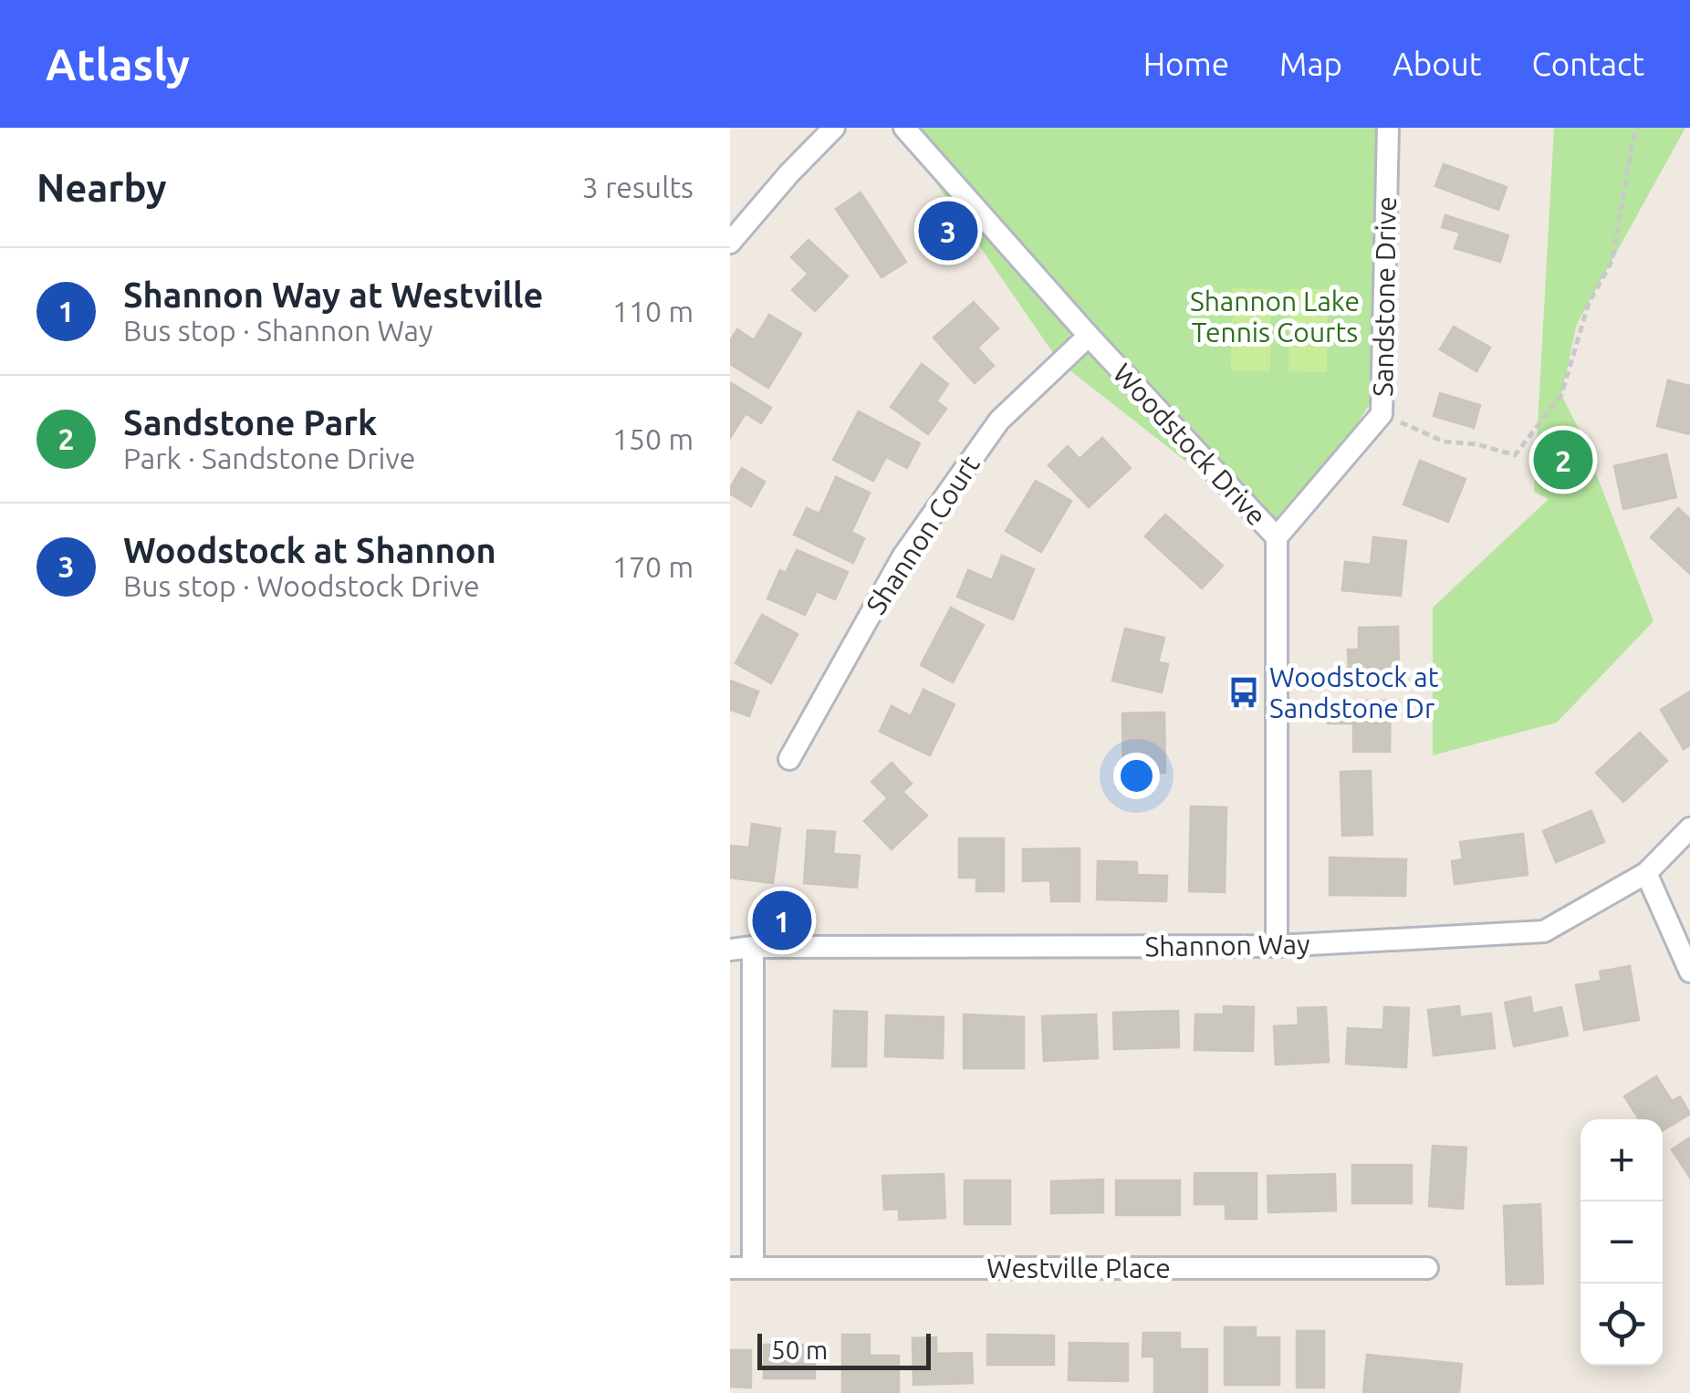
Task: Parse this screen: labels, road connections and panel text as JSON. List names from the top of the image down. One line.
{"streets":{"street":["Sandstone Drive","Woodstock Drive","Shannon Court","Shannon Way","Westville Place"]},"crossings":[["Sandstone Drive","Woodstock Drive"],["Woodstock Drive","Shannon Court"],["Woodstock Drive","Shannon Way"]],"parks":["Shannon Lake Tennis Courts"],"places":{"bus stop":["Woodstock at Sandstone Dr"]},"scale_bar":"50 m","page":{"header":"Atlasly","nav":["Home","Map","About","Contact"],"heading":["Nearby","3 results"],"pins":["3","2","1"],"list":[{"mark":"1","name":"Shannon Way at Westville","note":"Bus stop · Shannon Way","value":"110 m"},{"mark":"2","name":"Sandstone Park","note":"Park · Sandstone Drive","value":"150 m"},{"mark":"3","name":"Woodstock at Shannon","note":"Bus stop · Woodstock Drive","value":"170 m"}],"map_buttons":["+","−"],"scale":"50 m"}}
